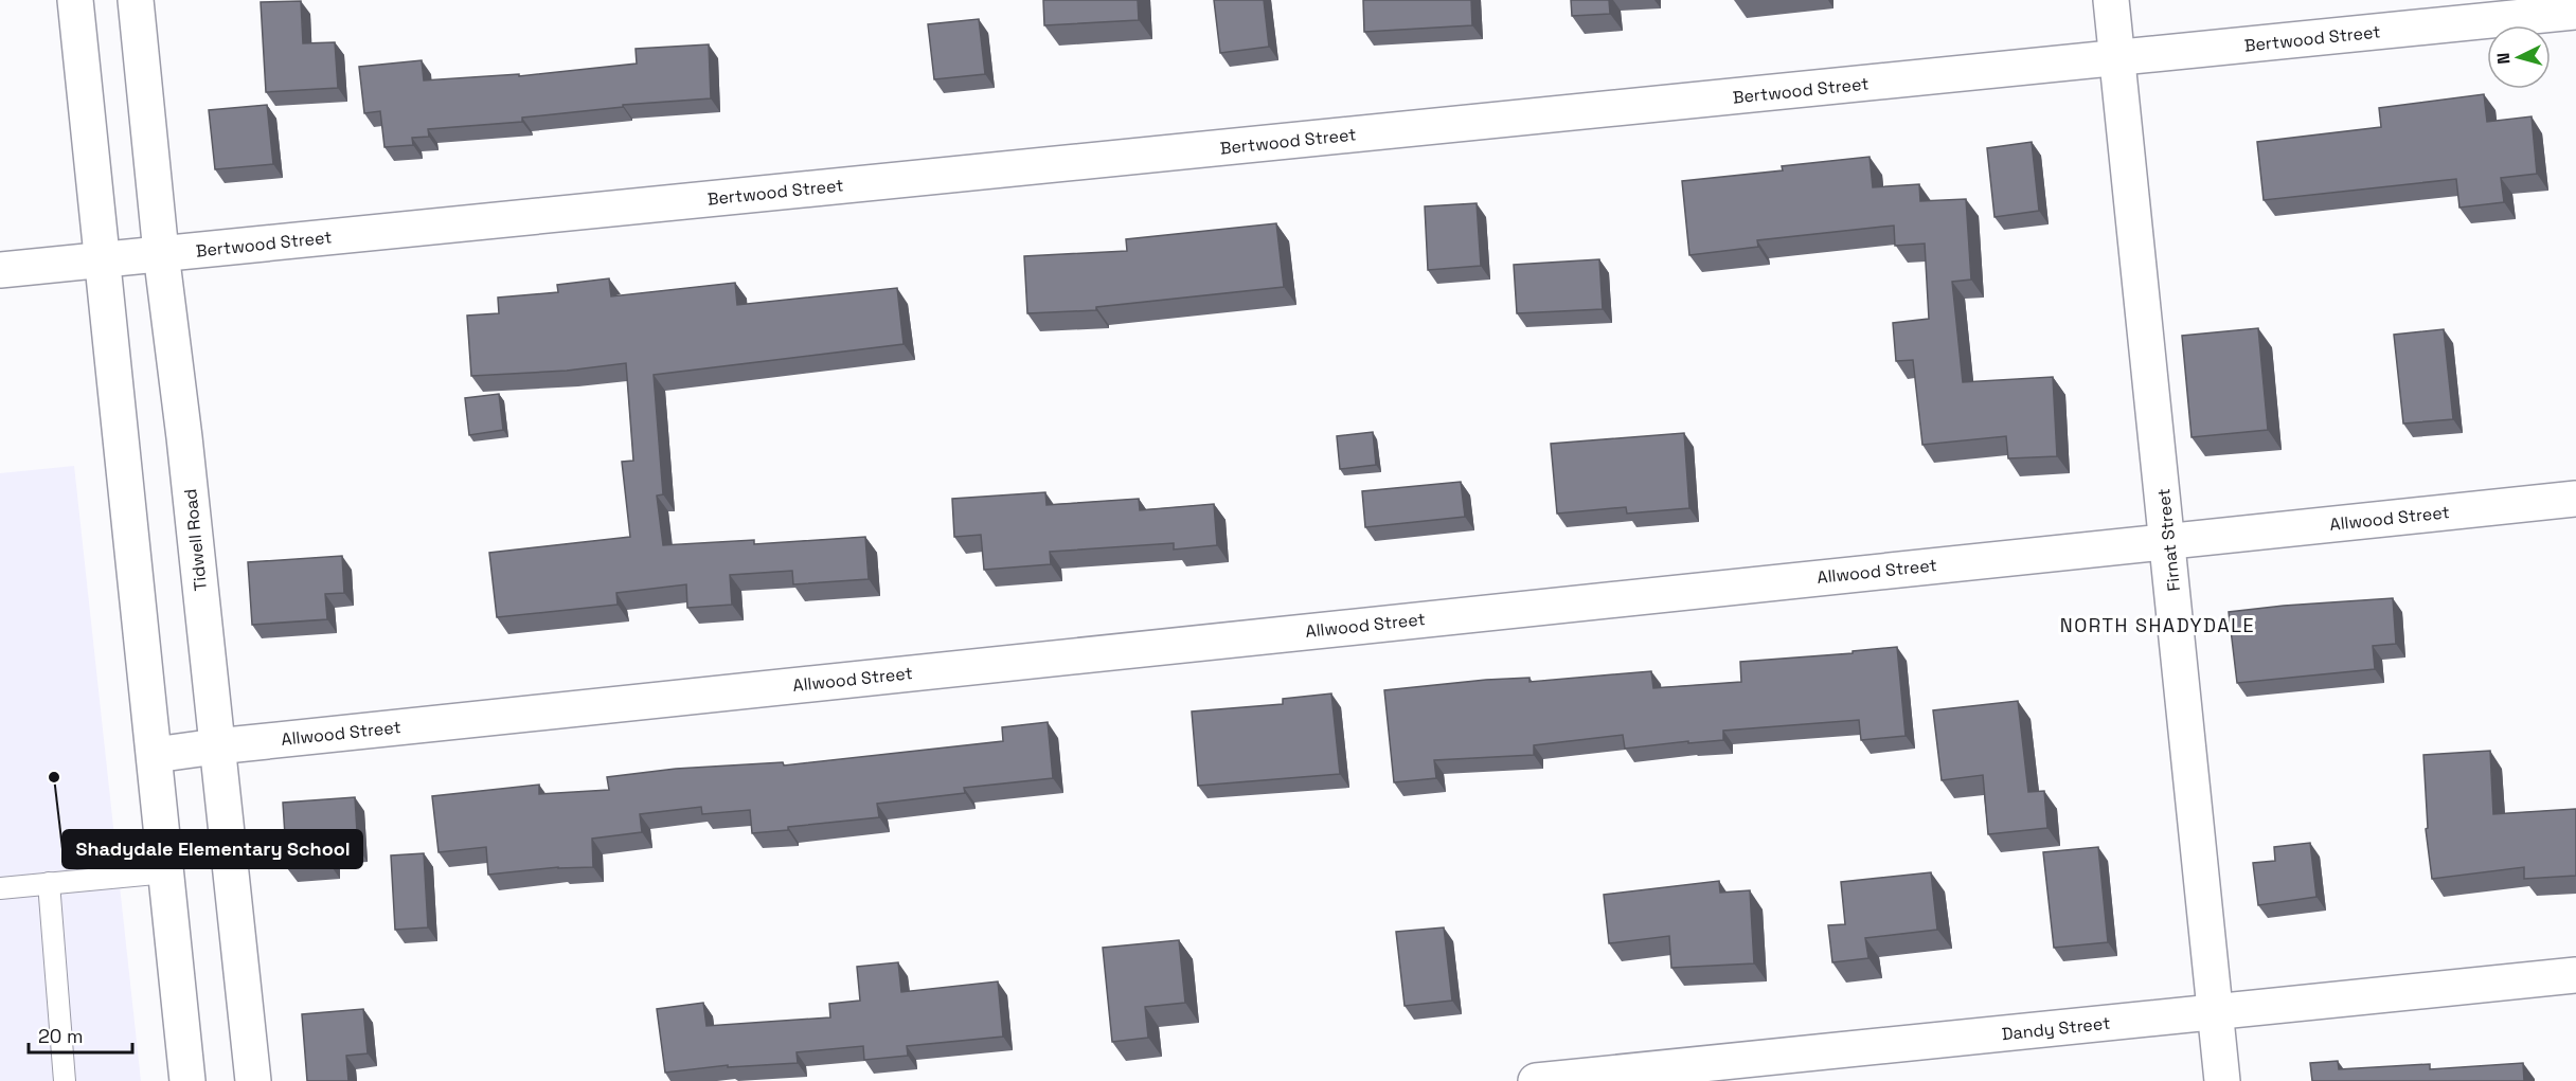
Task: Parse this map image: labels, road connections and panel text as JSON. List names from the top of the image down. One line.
{"streets":{"street":["Bertwood Street","Allwood Street","Tidwell Road","Firnat Street","Dandy Street"]},"crossings":[["Bertwood Street","Tidwell Road"],["Bertwood Street","Firnat Street"],["Allwood Street","Tidwell Road"],["Allwood Street","Firnat Street"],["Firnat Street","Dandy Street"]],"districts":["NORTH SHADYDALE"],"places":["Shadydale Elementary School"],"scale_bar":"20 m","north":"left"}
